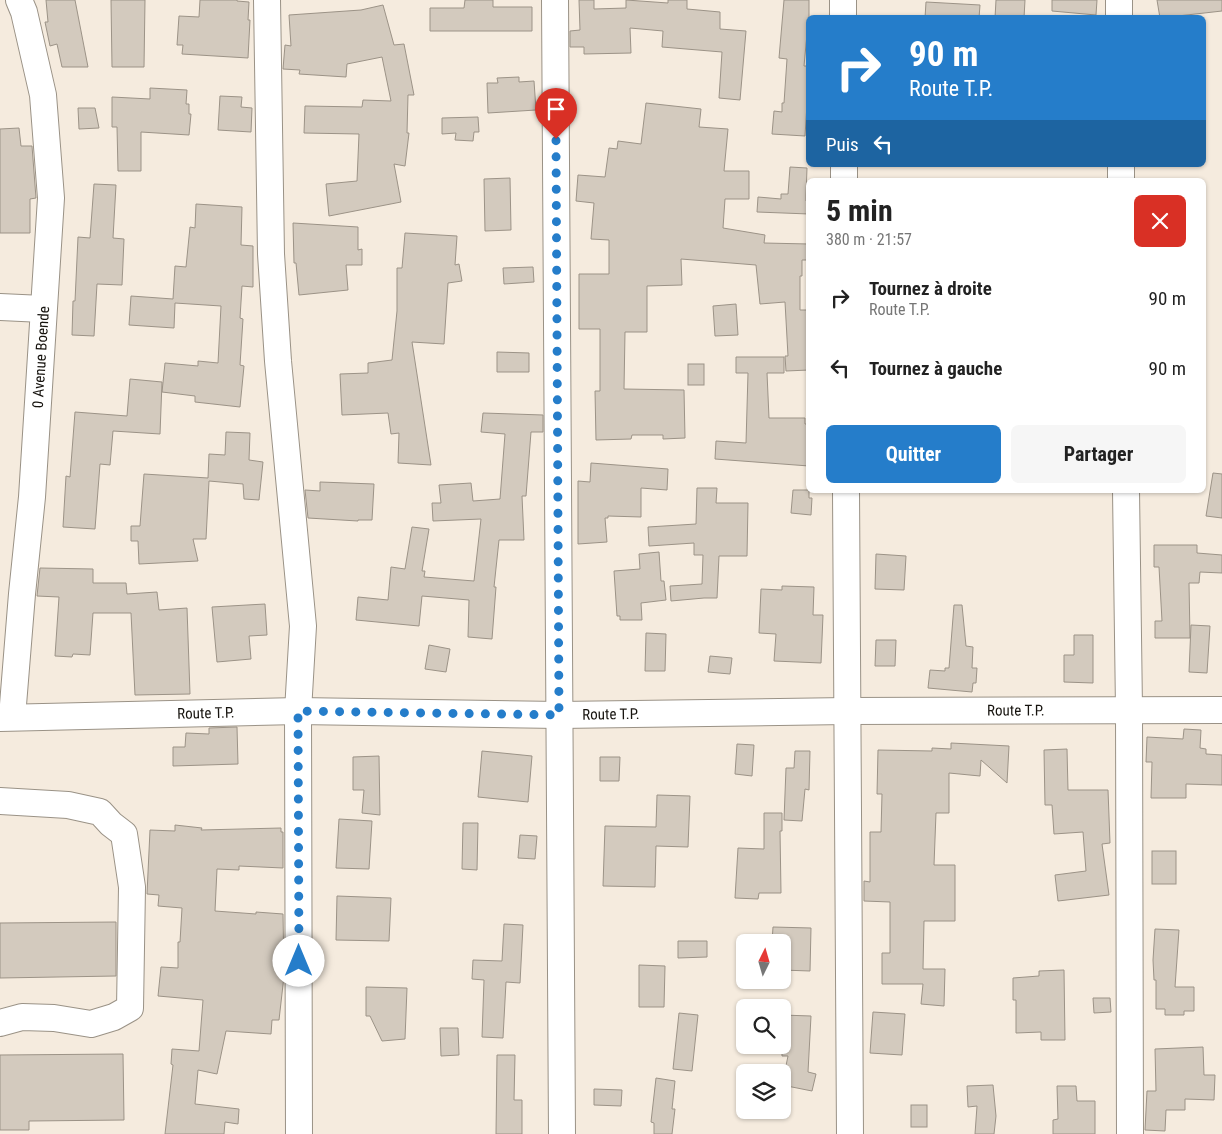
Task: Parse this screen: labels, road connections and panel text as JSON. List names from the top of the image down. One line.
{"streets":{"street":["0 Avenue Boende","Route T.P."]},"crossings":[["0 Avenue Boende","Route T.P."]],"north":"top","page":{"turn":["90 m","Route T.P."],"then":"Puis","heading":["5 min","380 m · 21:57"],"list":[{"name":"Tournez à droite","note":"Route T.P.","value":"90 m"},{"name":"Tournez à gauche","value":"90 m"}],"buttons":["Quitter","Partager"]}}
